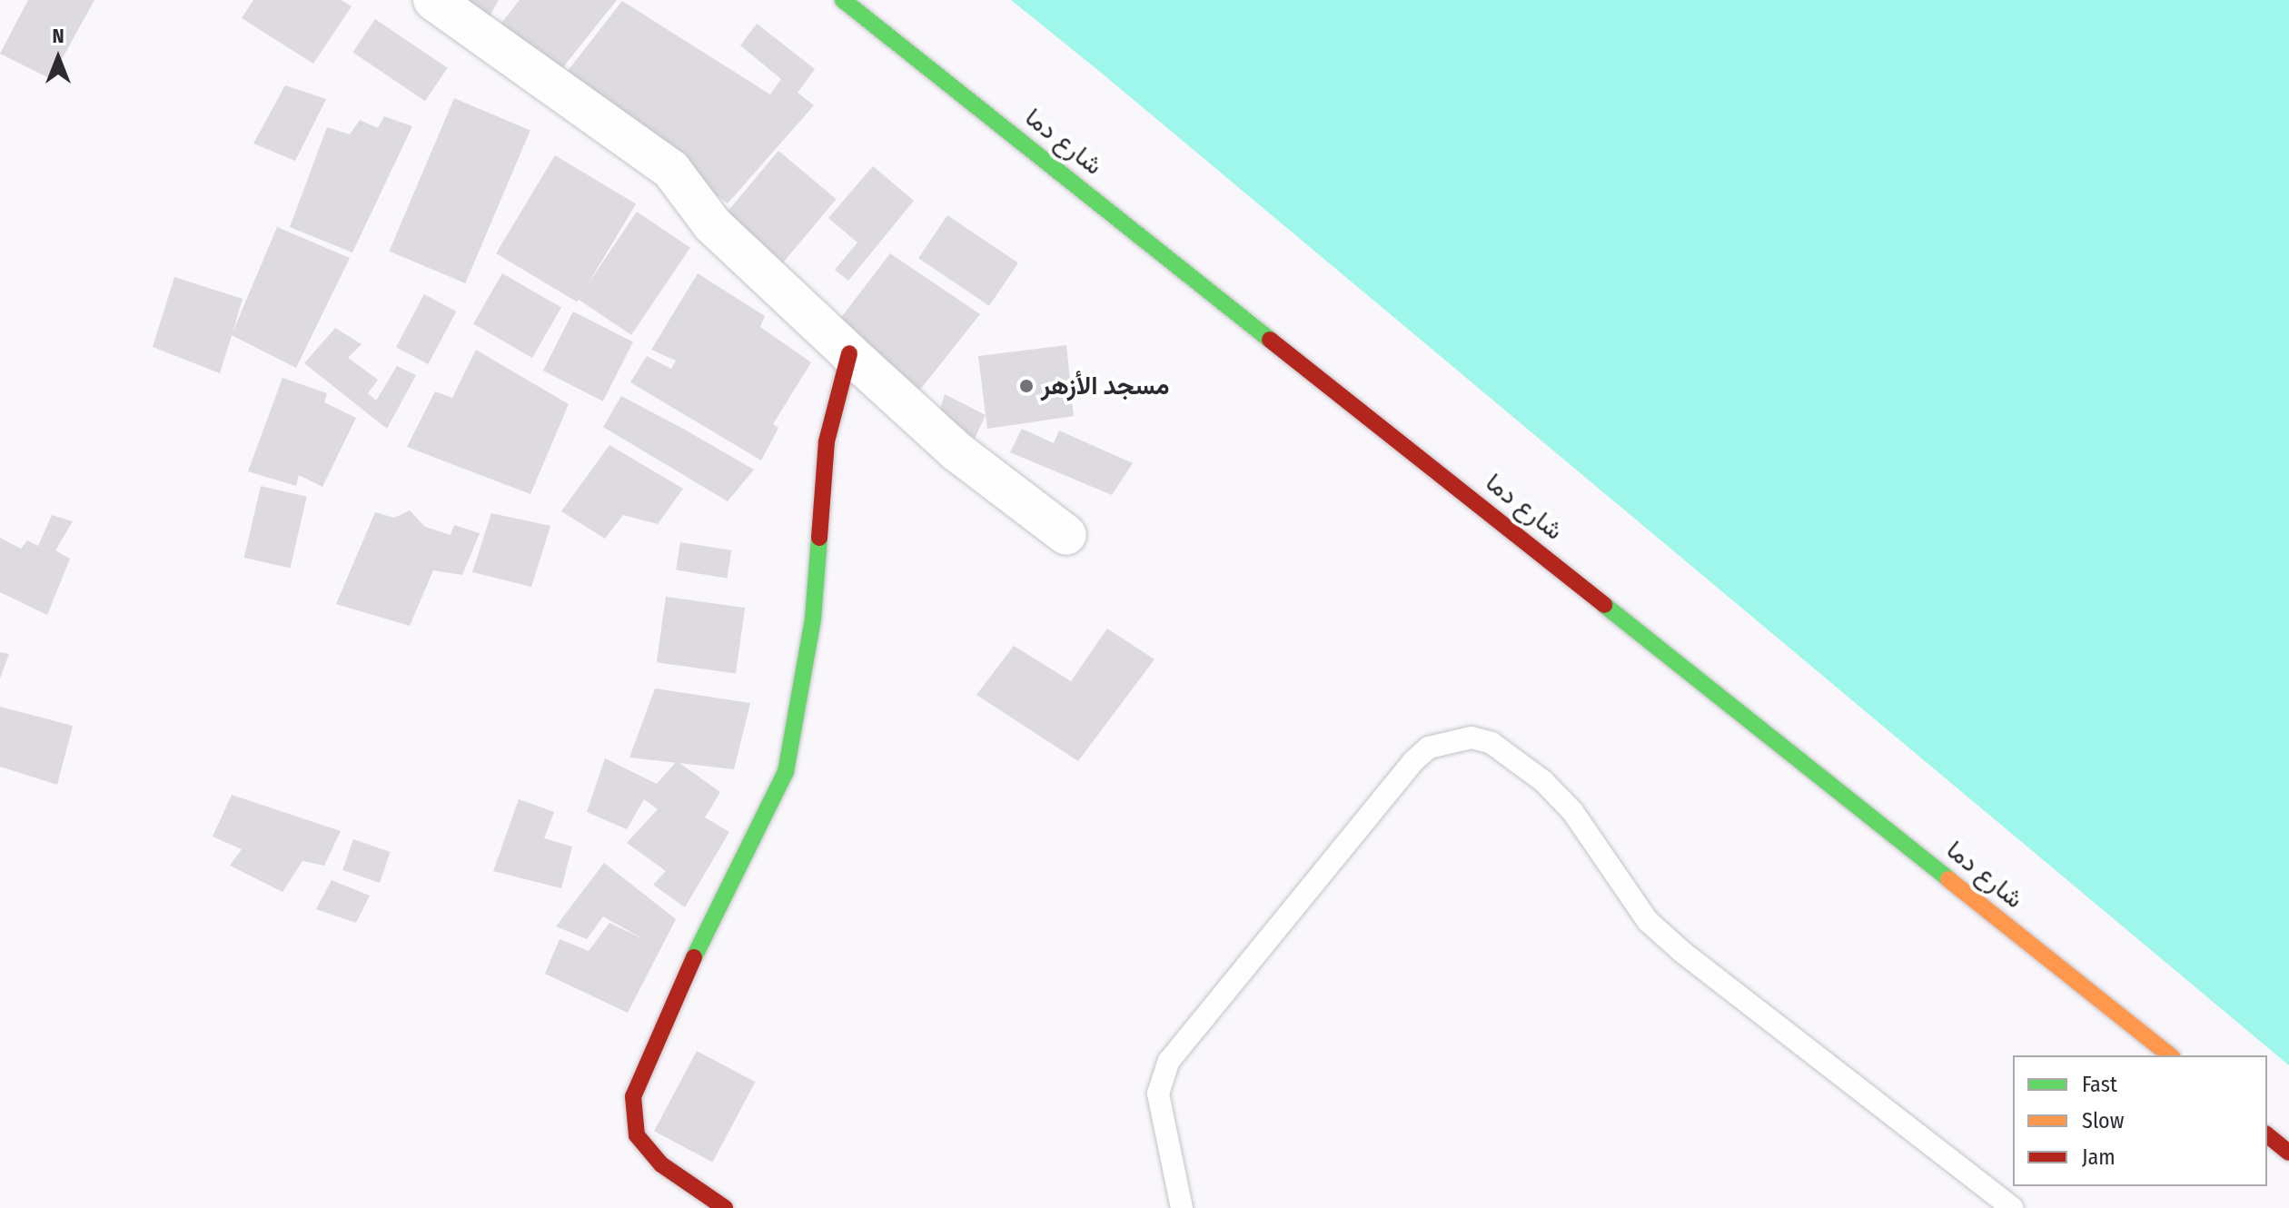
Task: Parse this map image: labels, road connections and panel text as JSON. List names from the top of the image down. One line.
{"streets":{"main road":["شارع دما"]},"places":["مسجد الأزهر"],"legend":["Fast","Slow","Jam"],"north":"top"}
